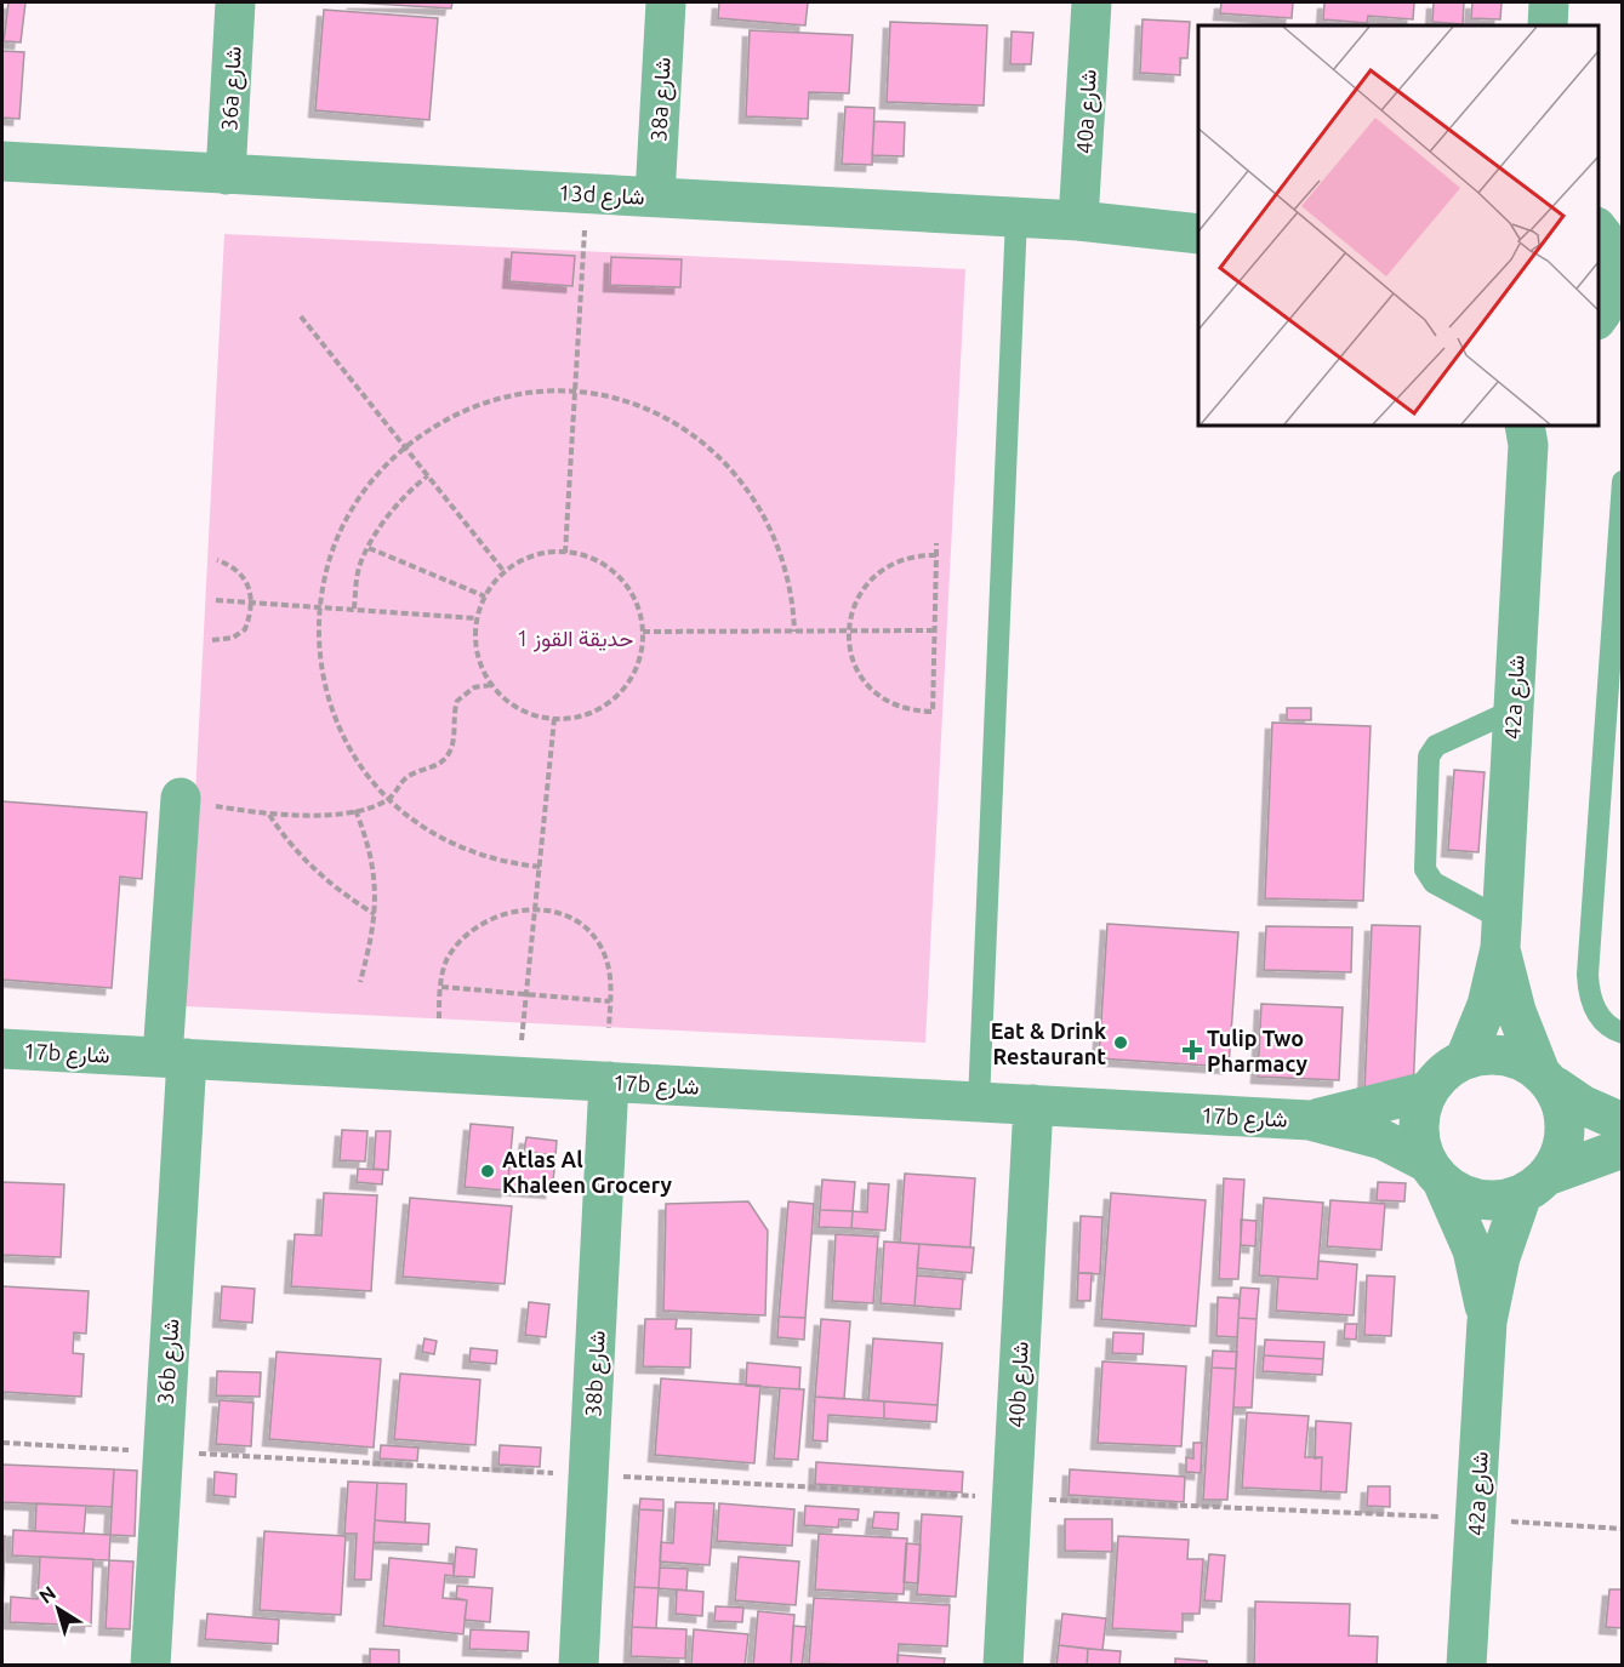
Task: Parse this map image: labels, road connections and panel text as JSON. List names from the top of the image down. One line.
{"streets":{"street":["36a شارع","38a شارع","40a شارع","13d شارع","42a شارع","17b شارع","36b شارع","38b شارع","40b شارع"]},"crossings":[["36a شارع","13d شارع"],["38a شارع","13d شارع"],["40a شارع","13d شارع"],["42a شارع","17b شارع"],["17b شارع","36b شارع"],["17b شارع","38b شارع"],["17b شارع","40b شارع"]],"parks":["حديقة القوز 1"],"places":{"other":["Eat & Drink Restaurant","Atlas Al Khaleen Grocery"],"health":["Tulip Two Pharmacy"]},"north":"top left"}
